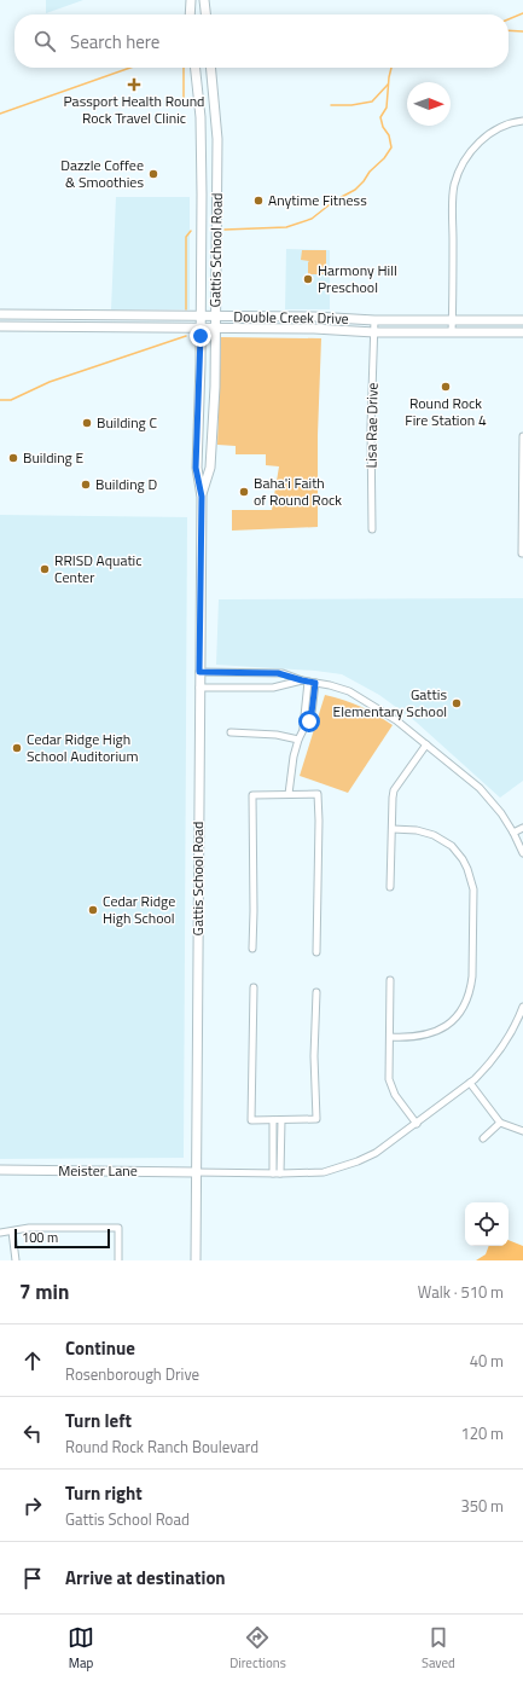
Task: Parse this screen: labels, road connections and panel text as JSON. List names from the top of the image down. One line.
{"streets":{"main road":["Gattis School Road","Double Creek Drive","Meister Lane"],"street":["Lisa Rae Drive"]},"crossings":[["Gattis School Road","Double Creek Drive"],["Gattis School Road","Meister Lane"],["Double Creek Drive","Lisa Rae Drive"]],"places":{"health":["Passport Health Round Rock Travel Clinic"],"other":["Dazzle Coffee & Smoothies","Anytime Fitness","Harmony Hill Preschool","Round Rock Fire Station 4","Building C","Building E","Building D","Baha'i Faith of Round Rock","RRISD Aquatic Center","Gattis Elementary School","Cedar Ridge High School Auditorium","Cedar Ridge High School"]},"scale_bar":"100 m","north":"right","page":{"search":"Search here","scale":"100 m","heading":["7 min","Walk · 510 m"],"list":[["Continue","Rosenborough Drive","40 m"],["Turn left","Round Rock Ranch Boulevard","120 m"],["Turn right","Gattis School Road","350 m"],"Arrive at destination"],"nav":["Map","Directions","Saved"]}}
